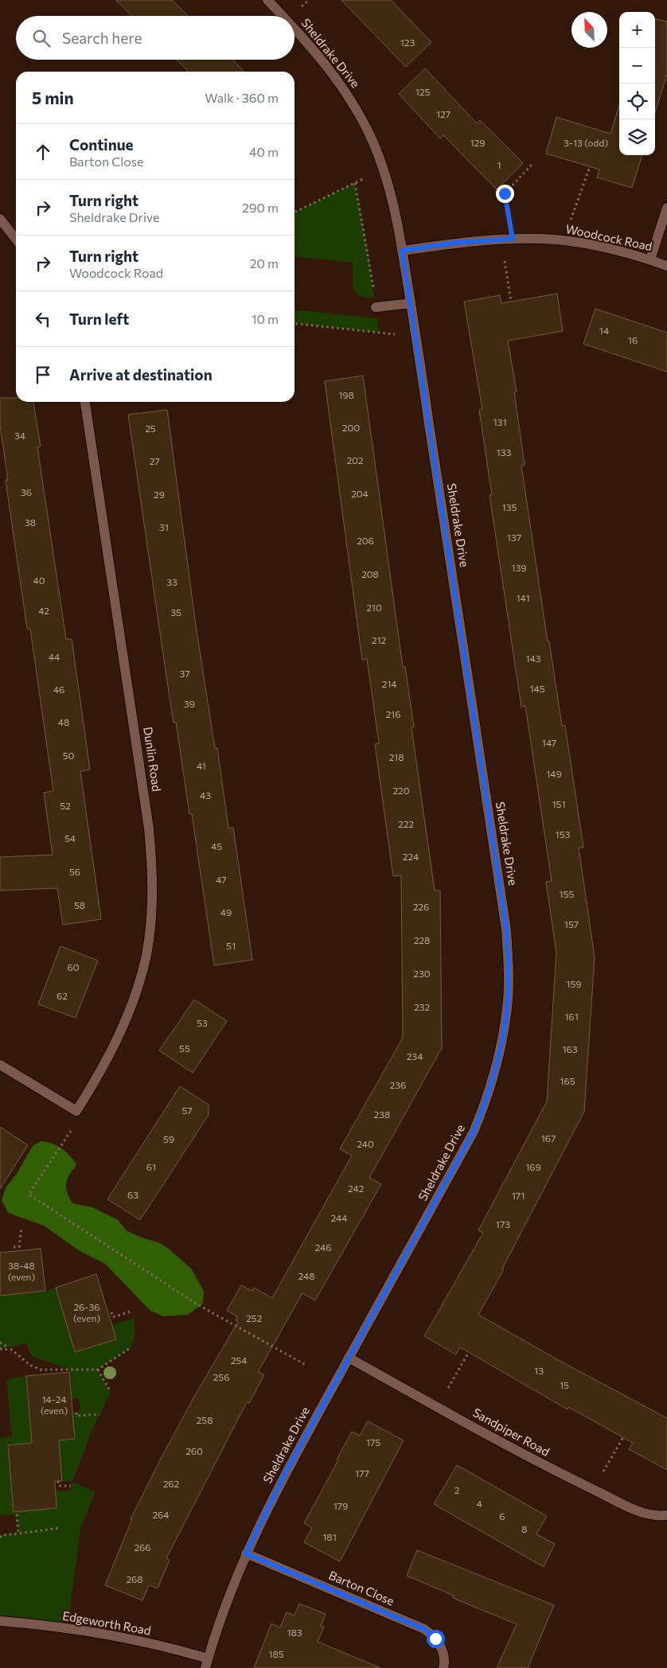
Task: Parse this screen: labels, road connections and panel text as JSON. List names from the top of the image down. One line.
{"streets":{"street":["Sheldrake Drive","Woodcock Road","Dunlin Road","Sandpiper Road","Barton Close","Edgeworth Road"]},"crossings":[["Sheldrake Drive","Woodcock Road"],["Sheldrake Drive","Sandpiper Road"],["Sheldrake Drive","Barton Close"],["Sheldrake Drive","Edgeworth Road"]],"house_numbers":["123","125","127","129","3-13 (odd)","1","14","16","198","131","200","25","34","133","202","27","36","204","29","135","38","31","137","206","139","208","40","33","141","210","42","35","212","44","143","37","214","145","46","39","216","48","147","50","218","41","149","220","43","151","52","222","153","54","45","224","56","47","155","58","226","49","157","228","51","60","230","159","62","232","161","53","55","163","234","165","236","57","238","167","59","240","61","169","242","63","171","244","173","246","38-48 (even)","248","26-36 (even)","252","254","13","256","15","14-24 (even)","258","175","260","177","262","2","4","179","264","6","8","181","266","268","183","185"],"north":"top left","page":{"map_buttons":["+","−"],"search":"Search here","heading":["5 min","Walk · 360 m"],"list":[["Continue","Barton Close","40 m"],["Turn right","Sheldrake Drive","290 m"],["Turn right","Woodcock Road","20 m"],["Turn left","10 m"],"Arrive at destination"]}}
